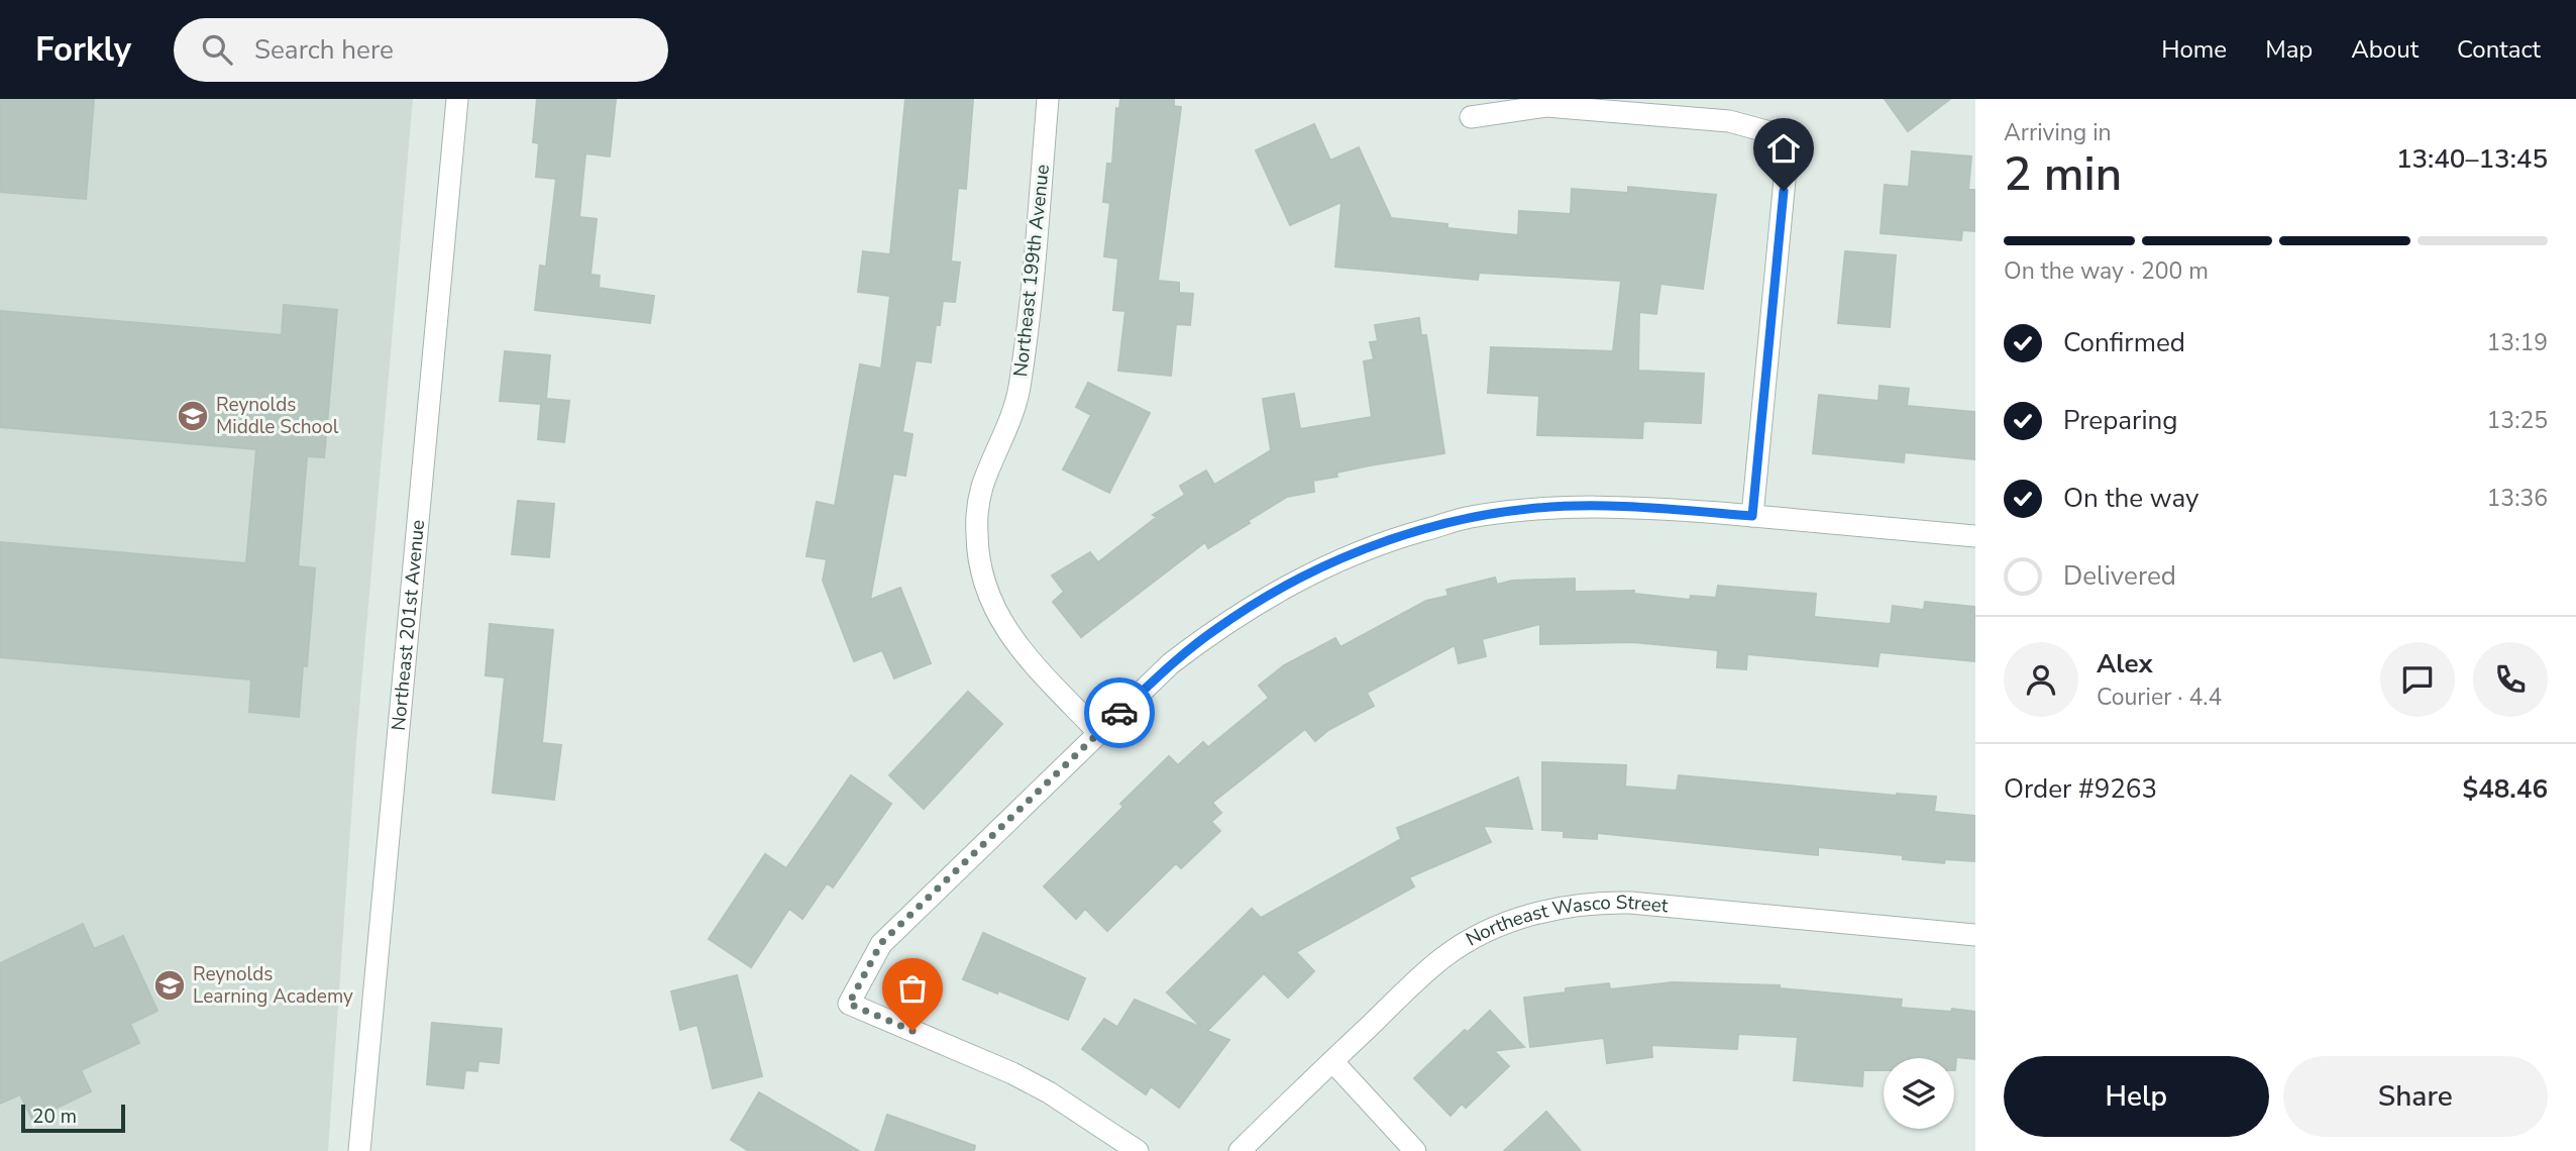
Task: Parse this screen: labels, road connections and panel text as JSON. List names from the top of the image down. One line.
{"streets":{"street":["Northeast 199th Avenue","Northeast 201st Avenue","Northeast Wasco Street"]},"places":{"school or university":["Reynolds Middle School","Reynolds Learning Academy"]},"scale_bar":"20 m","page":{"header":"Forkly","search":"Search here","nav":["Home","Map","About","Contact"],"heading":["2 min","Arriving in","13:40–13:45"],"panel":["Alex","Courier · 4.4","Order #9263","$48.46"],"bar":"On the way · 200 m","list":[["Confirmed","13:19"],["Preparing","13:25"],["On the way","13:36"],"Delivered"],"buttons":["Help","Share"],"scale":"20 m"}}
